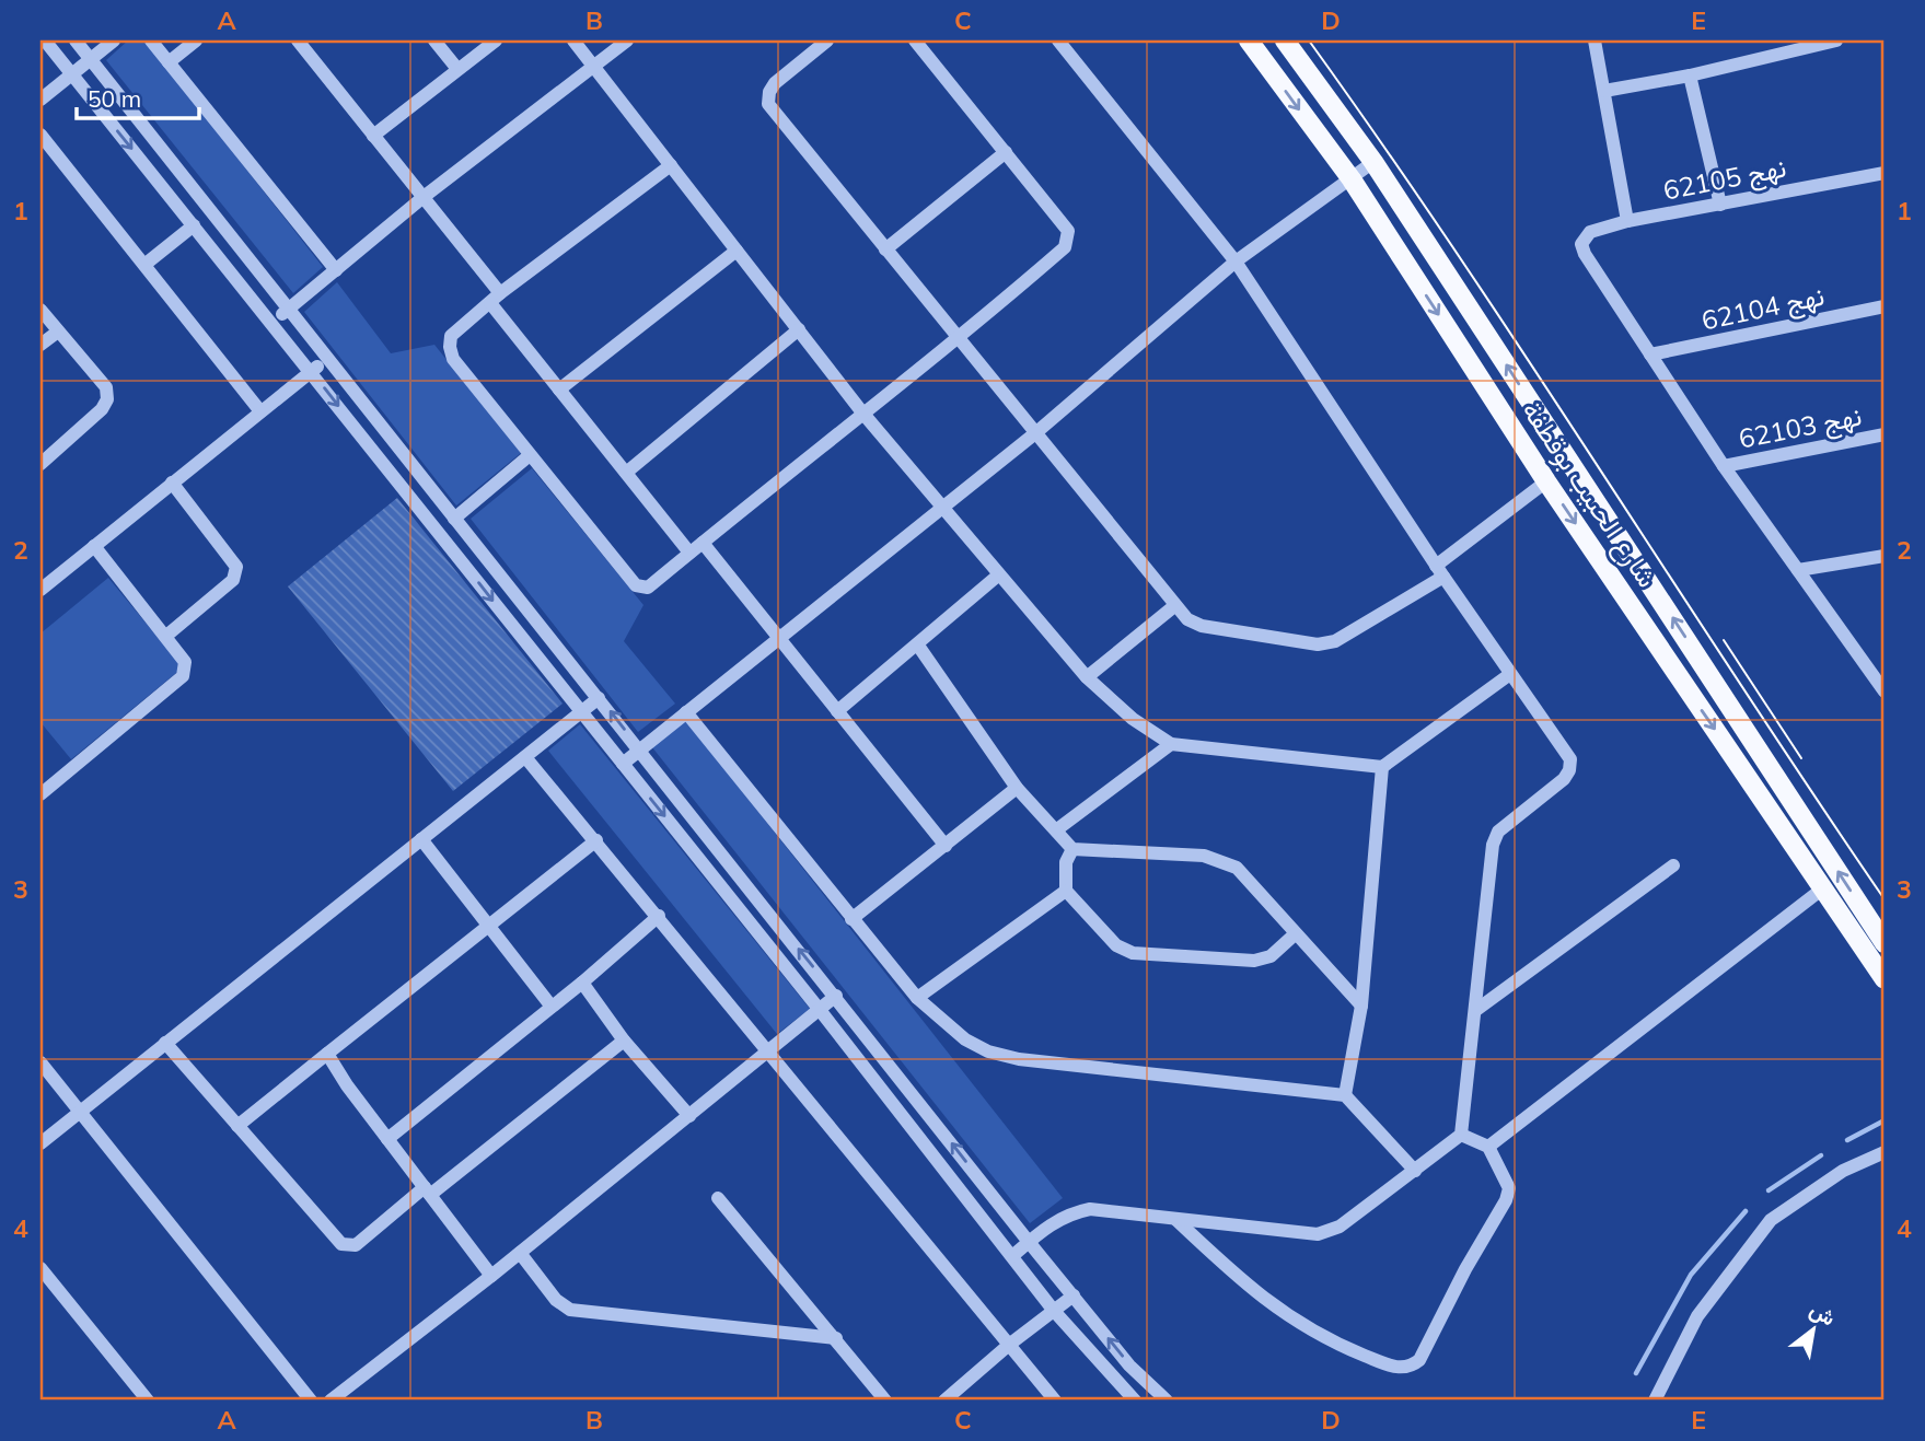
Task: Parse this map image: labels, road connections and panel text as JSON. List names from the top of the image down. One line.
{"streets":{"main road":["شارع الحبيب بوقطفة"],"street":["نهج 62105","نهج 62104","نهج 62103"]},"crossings":[["نهج 62105","نهج 62104"]],"scale_bar":"50 m","north":"top right","grid":{"columns":["A","B","C","D","E"],"rows":["1","2","3","4"]}}
